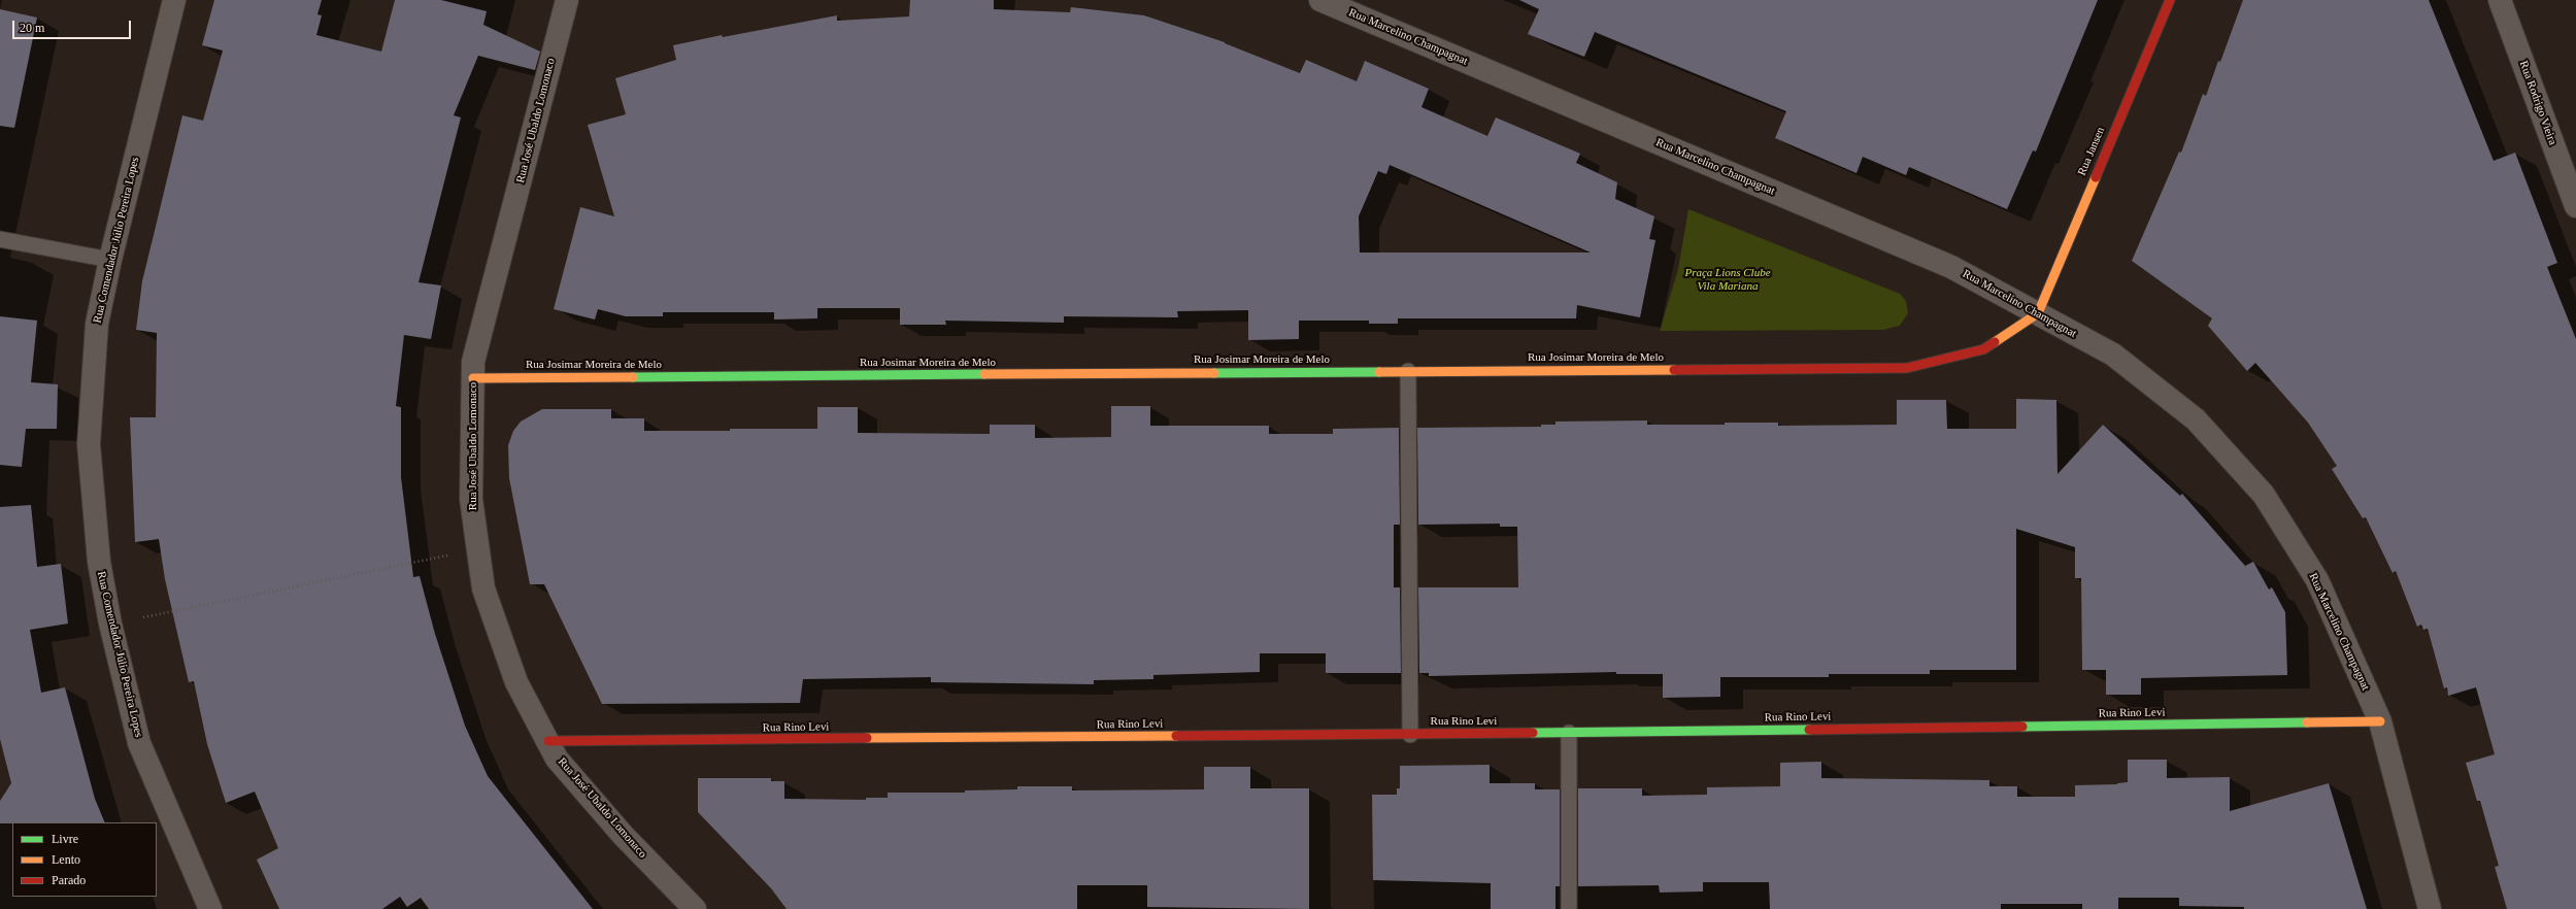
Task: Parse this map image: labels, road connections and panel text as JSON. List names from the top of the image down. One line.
{"streets":{"street":["Rua Marcelino Champagnat","Rua Rodrigo Vieira","Rua José Ubaldo Lomonaco","Rua Jansen","Rua Comendador Júlio Pereira Lopes","Rua Josimar Moreira de Melo","Rua Rino Levi"]},"crossings":[["Rua Marcelino Champagnat","Rua Jansen"],["Rua Marcelino Champagnat","Rua Josimar Moreira de Melo"],["Rua Marcelino Champagnat","Rua Rino Levi"],["Rua José Ubaldo Lomonaco","Rua Josimar Moreira de Melo"],["Rua José Ubaldo Lomonaco","Rua Rino Levi"],["Rua Jansen","Rua Josimar Moreira de Melo"]],"parks":["Praça Lions Clube Vila Mariana"],"legend":["Livre","Lento","Parado"],"scale_bar":"20 m"}
